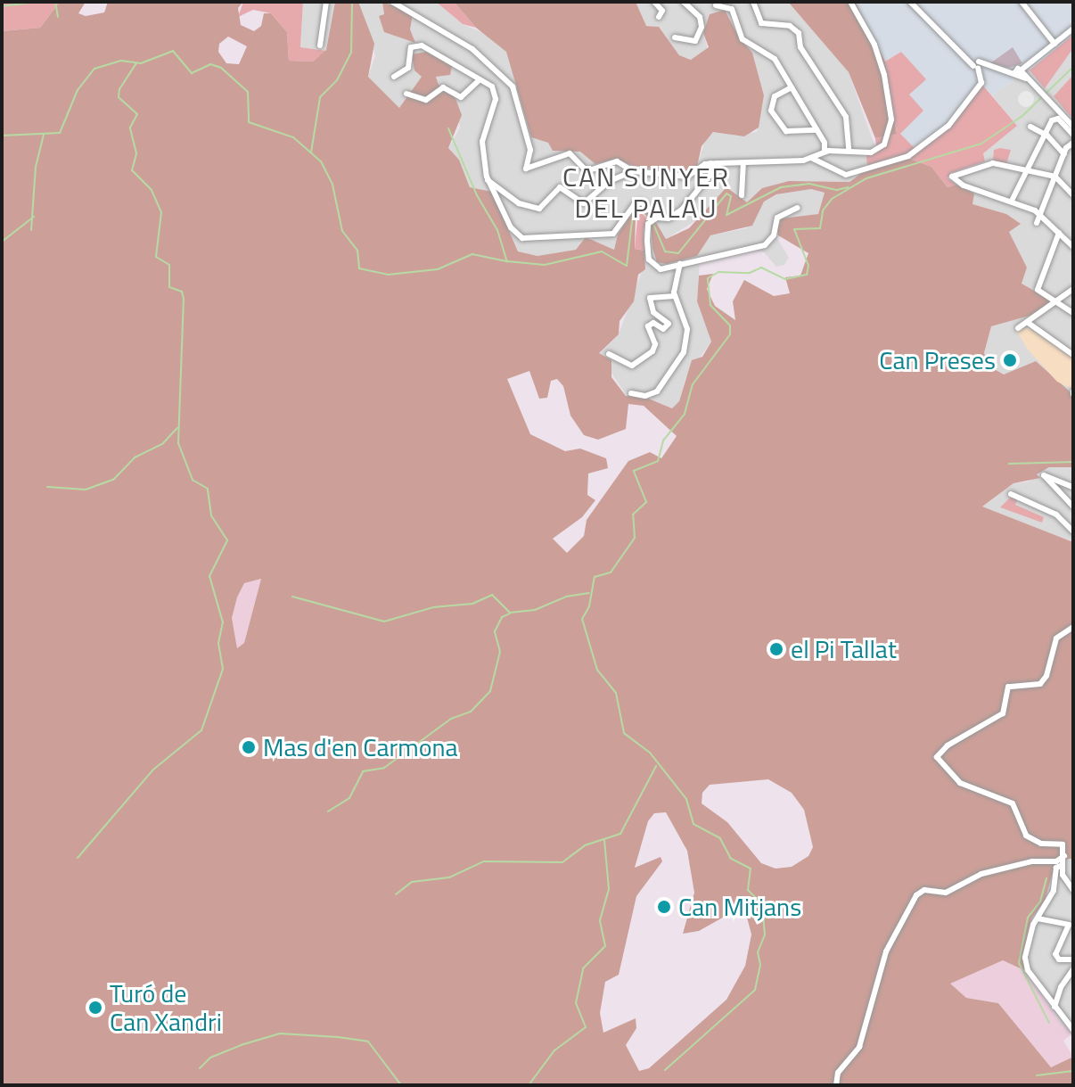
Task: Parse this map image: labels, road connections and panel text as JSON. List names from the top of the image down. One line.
{"districts":["CAN SUNYER DEL PALAU"],"places":["Can Preses","el Pi Tallat","Mas d'en Carmona","Can Mitjans","Turó de Can Xandri"]}
